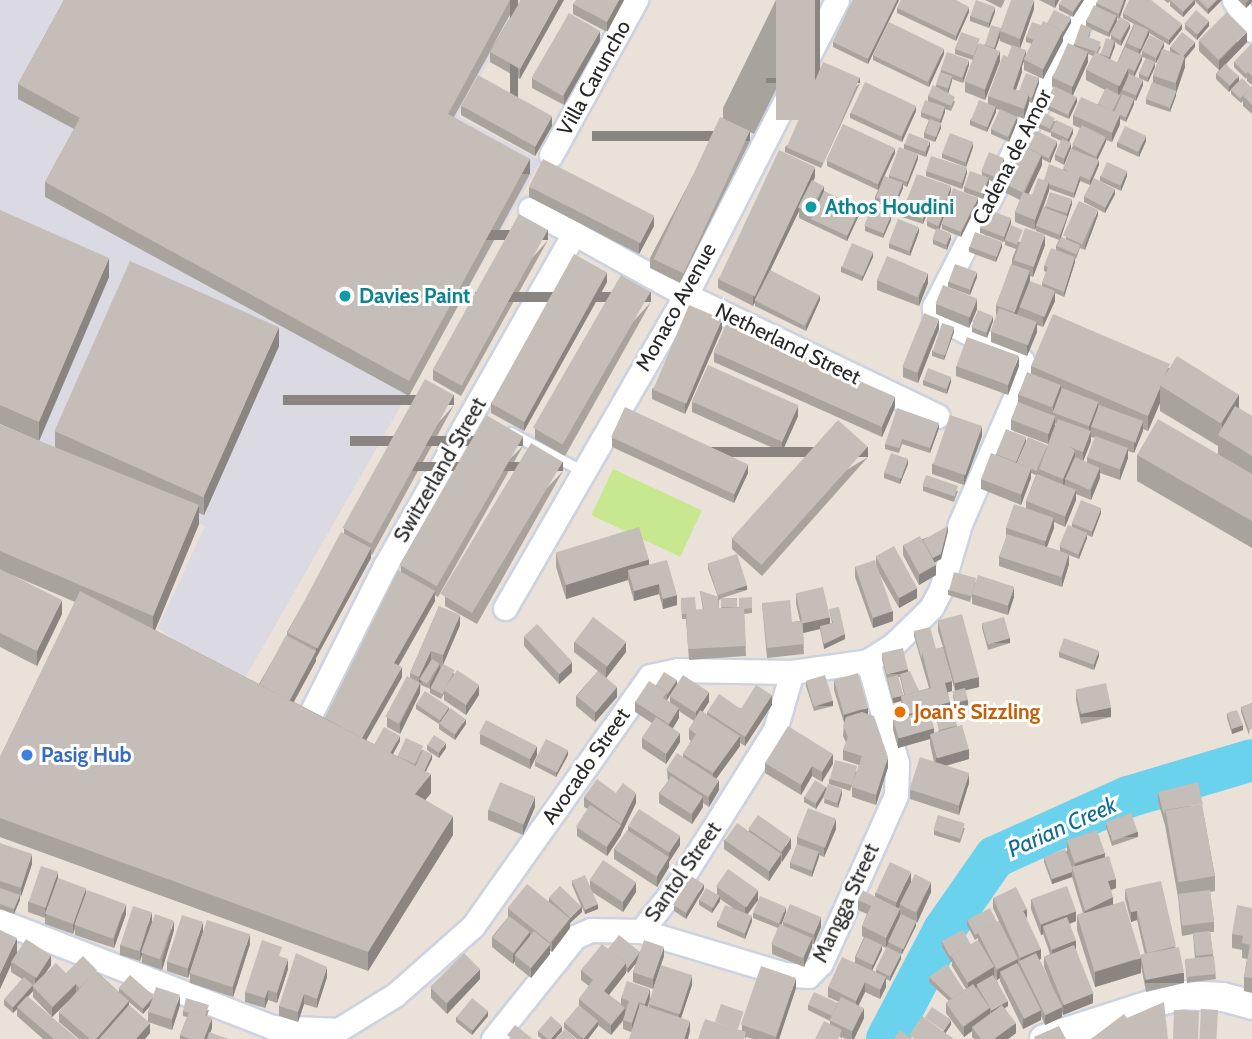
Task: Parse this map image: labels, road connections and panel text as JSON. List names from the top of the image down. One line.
{"streets":{"street":["Villa Caruncho","Cadena de Amor","Monaco Avenue","Netherland Street","Switzerland Street","Avocado Street","Santol Street","Mangga Street"]},"crossings":[["Cadena de Amor","Avocado Street"],["Monaco Avenue","Netherland Street"],["Netherland Street","Switzerland Street"],["Avocado Street","Santol Street"],["Avocado Street","Mangga Street"],["Santol Street","Mangga Street"]],"water":["Parian Creek"],"places":["Athos Houdini","Davies Paint","Joan's Sizzling","Pasig Hub"]}
